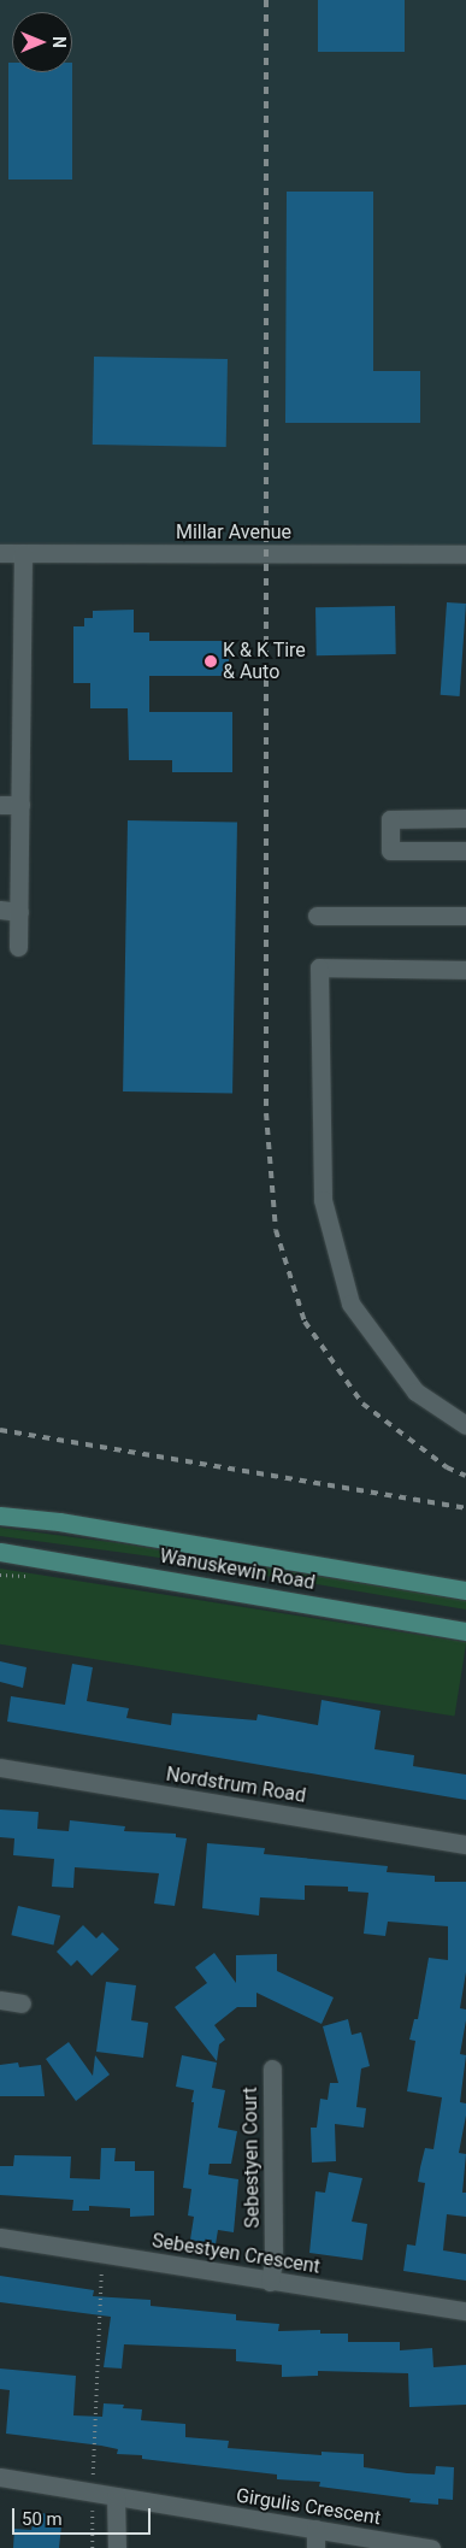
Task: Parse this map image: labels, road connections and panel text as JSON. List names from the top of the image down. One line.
{"streets":{"main road":["Wanuskewin Road"],"street":["Millar Avenue","Nordstrum Road","Sebestyen Court","Sebestyen Crescent","Girgulis Crescent"]},"crossings":[["Sebestyen Court","Sebestyen Crescent"]],"places":["K & K Tire & Auto"],"scale_bar":"50 m","north":"right"}
